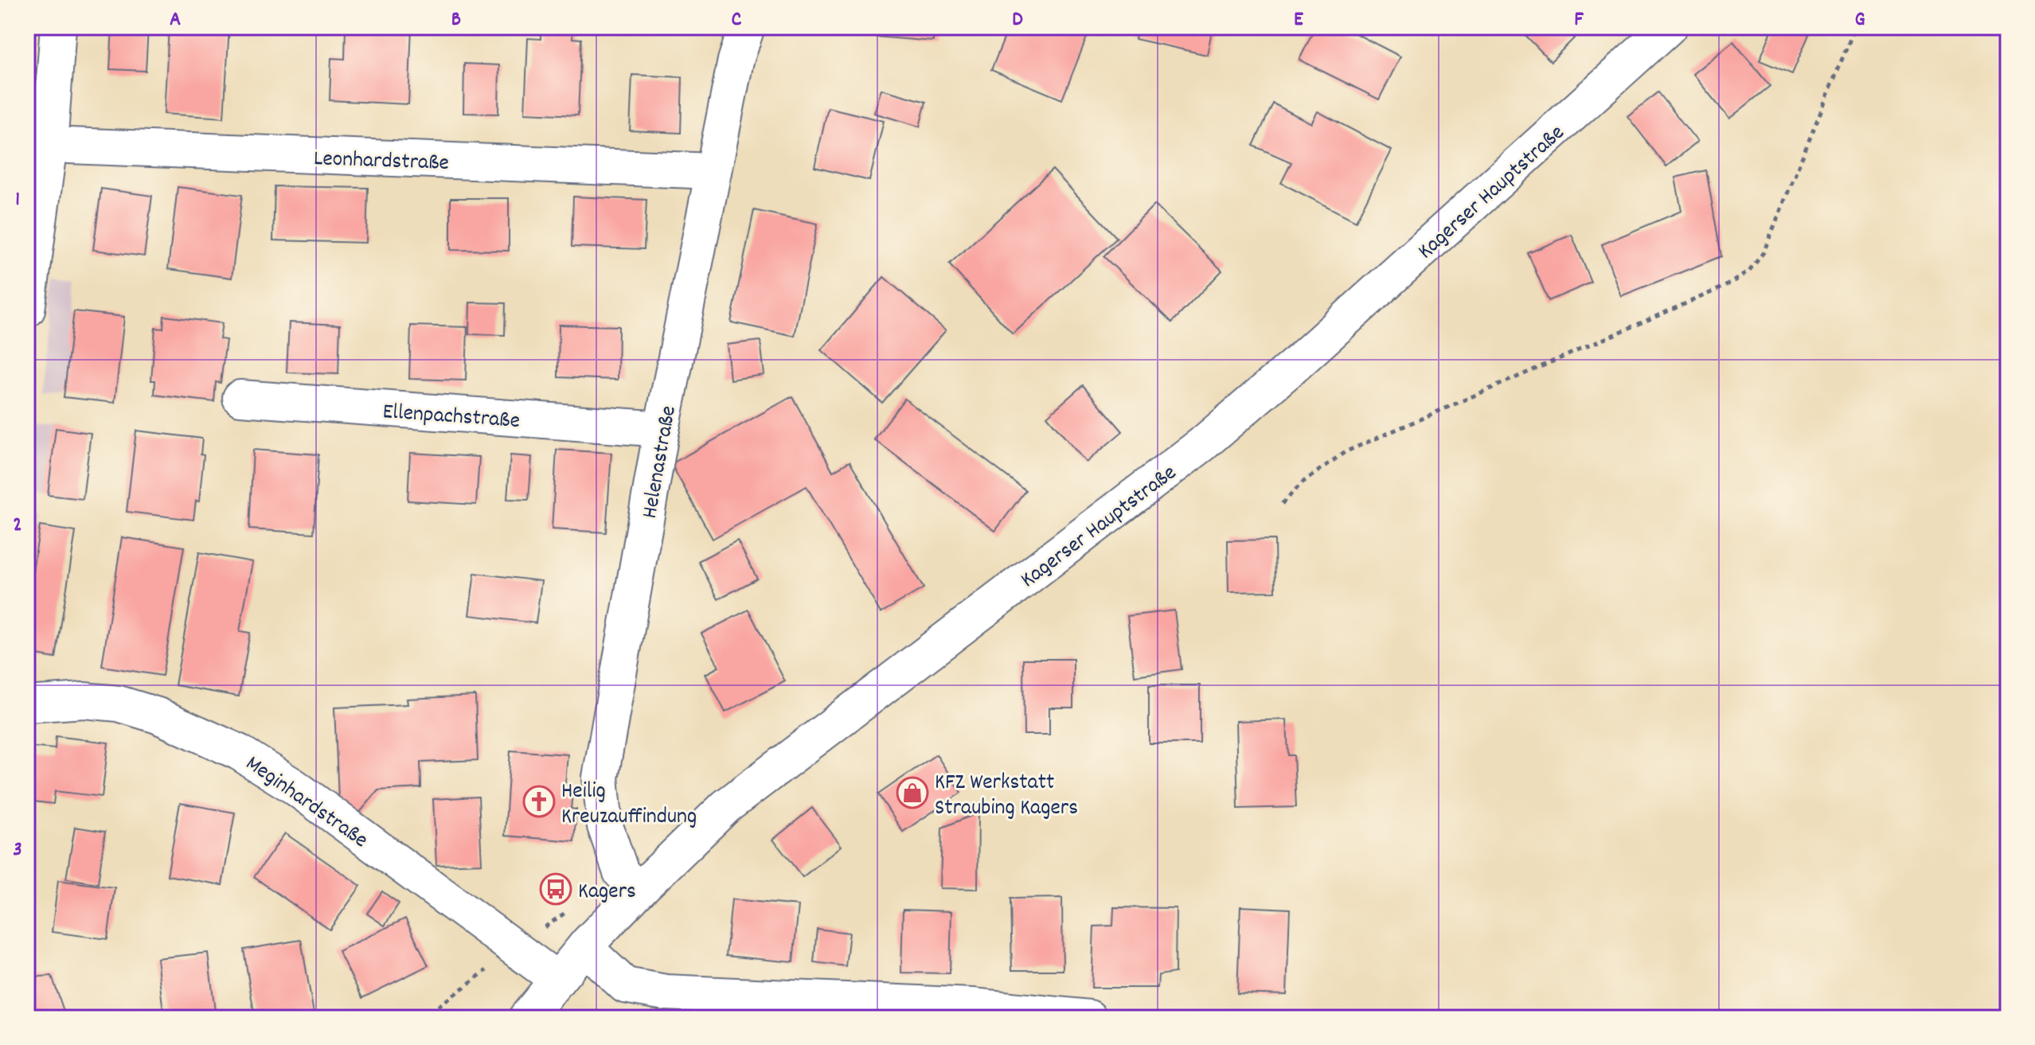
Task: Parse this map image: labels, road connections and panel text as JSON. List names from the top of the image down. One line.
{"streets":{"street":["Leonhardstraße","Kagerser Hauptstraße","Ellenpachstraße","Helenastraße","Meginhardstraße"]},"crossings":[["Leonhardstraße","Helenastraße"],["Kagerser Hauptstraße","Helenastraße"],["Kagerser Hauptstraße","Meginhardstraße"],["Ellenpachstraße","Helenastraße"]],"places":{"shop":["KFZ Werkstatt Straubing Kagers"],"church":["Heilig Kreuzauffindung"],"bus stop":["Kagers"]},"grid":{"columns":["A","B","C","D","E","F","G"],"rows":["1","2","3"]}}
